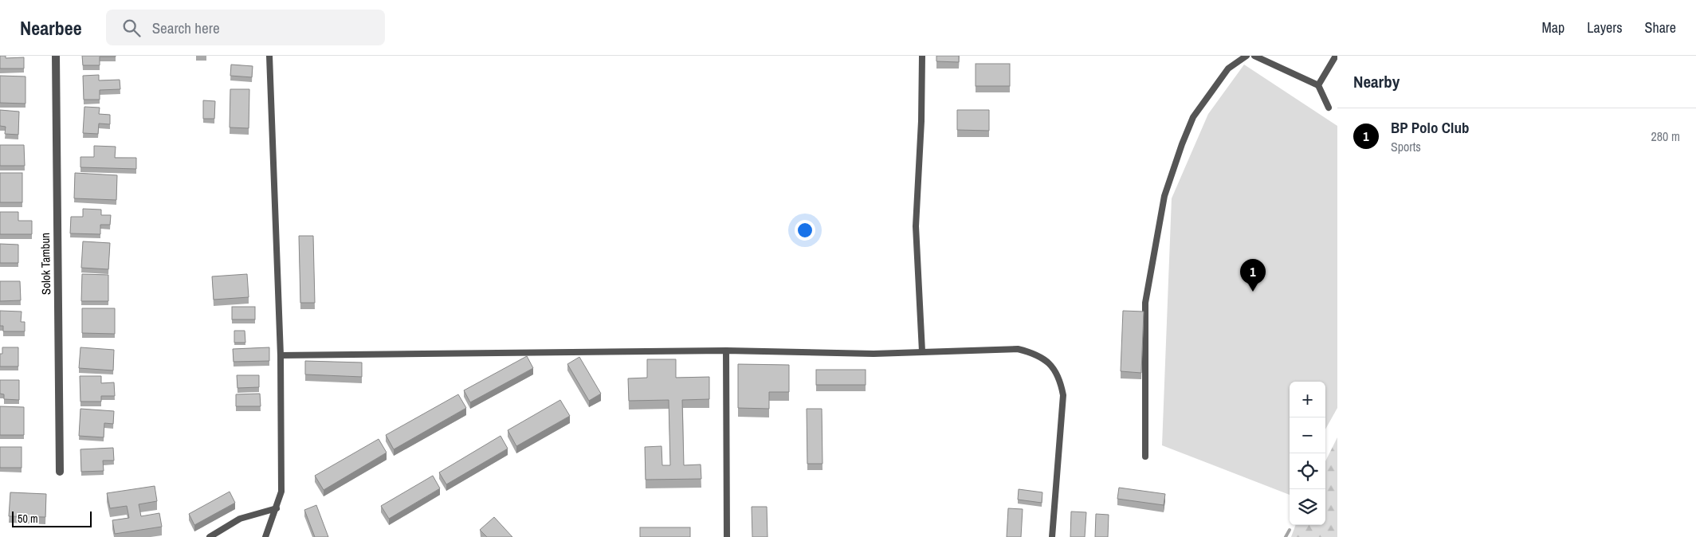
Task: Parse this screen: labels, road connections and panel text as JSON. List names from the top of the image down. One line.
{"streets":{"street":["Solok Tambun"]},"scale_bar":"50 m","page":{"header":"Nearbee","search":"Search here","nav":["Map","Layers","Share"],"heading":"Nearby","list":[{"mark":"1","name":"BP Polo Club","note":"Sports","value":"280 m"}],"pins":"1","map_buttons":["+","−"],"scale":"50 m"}}
